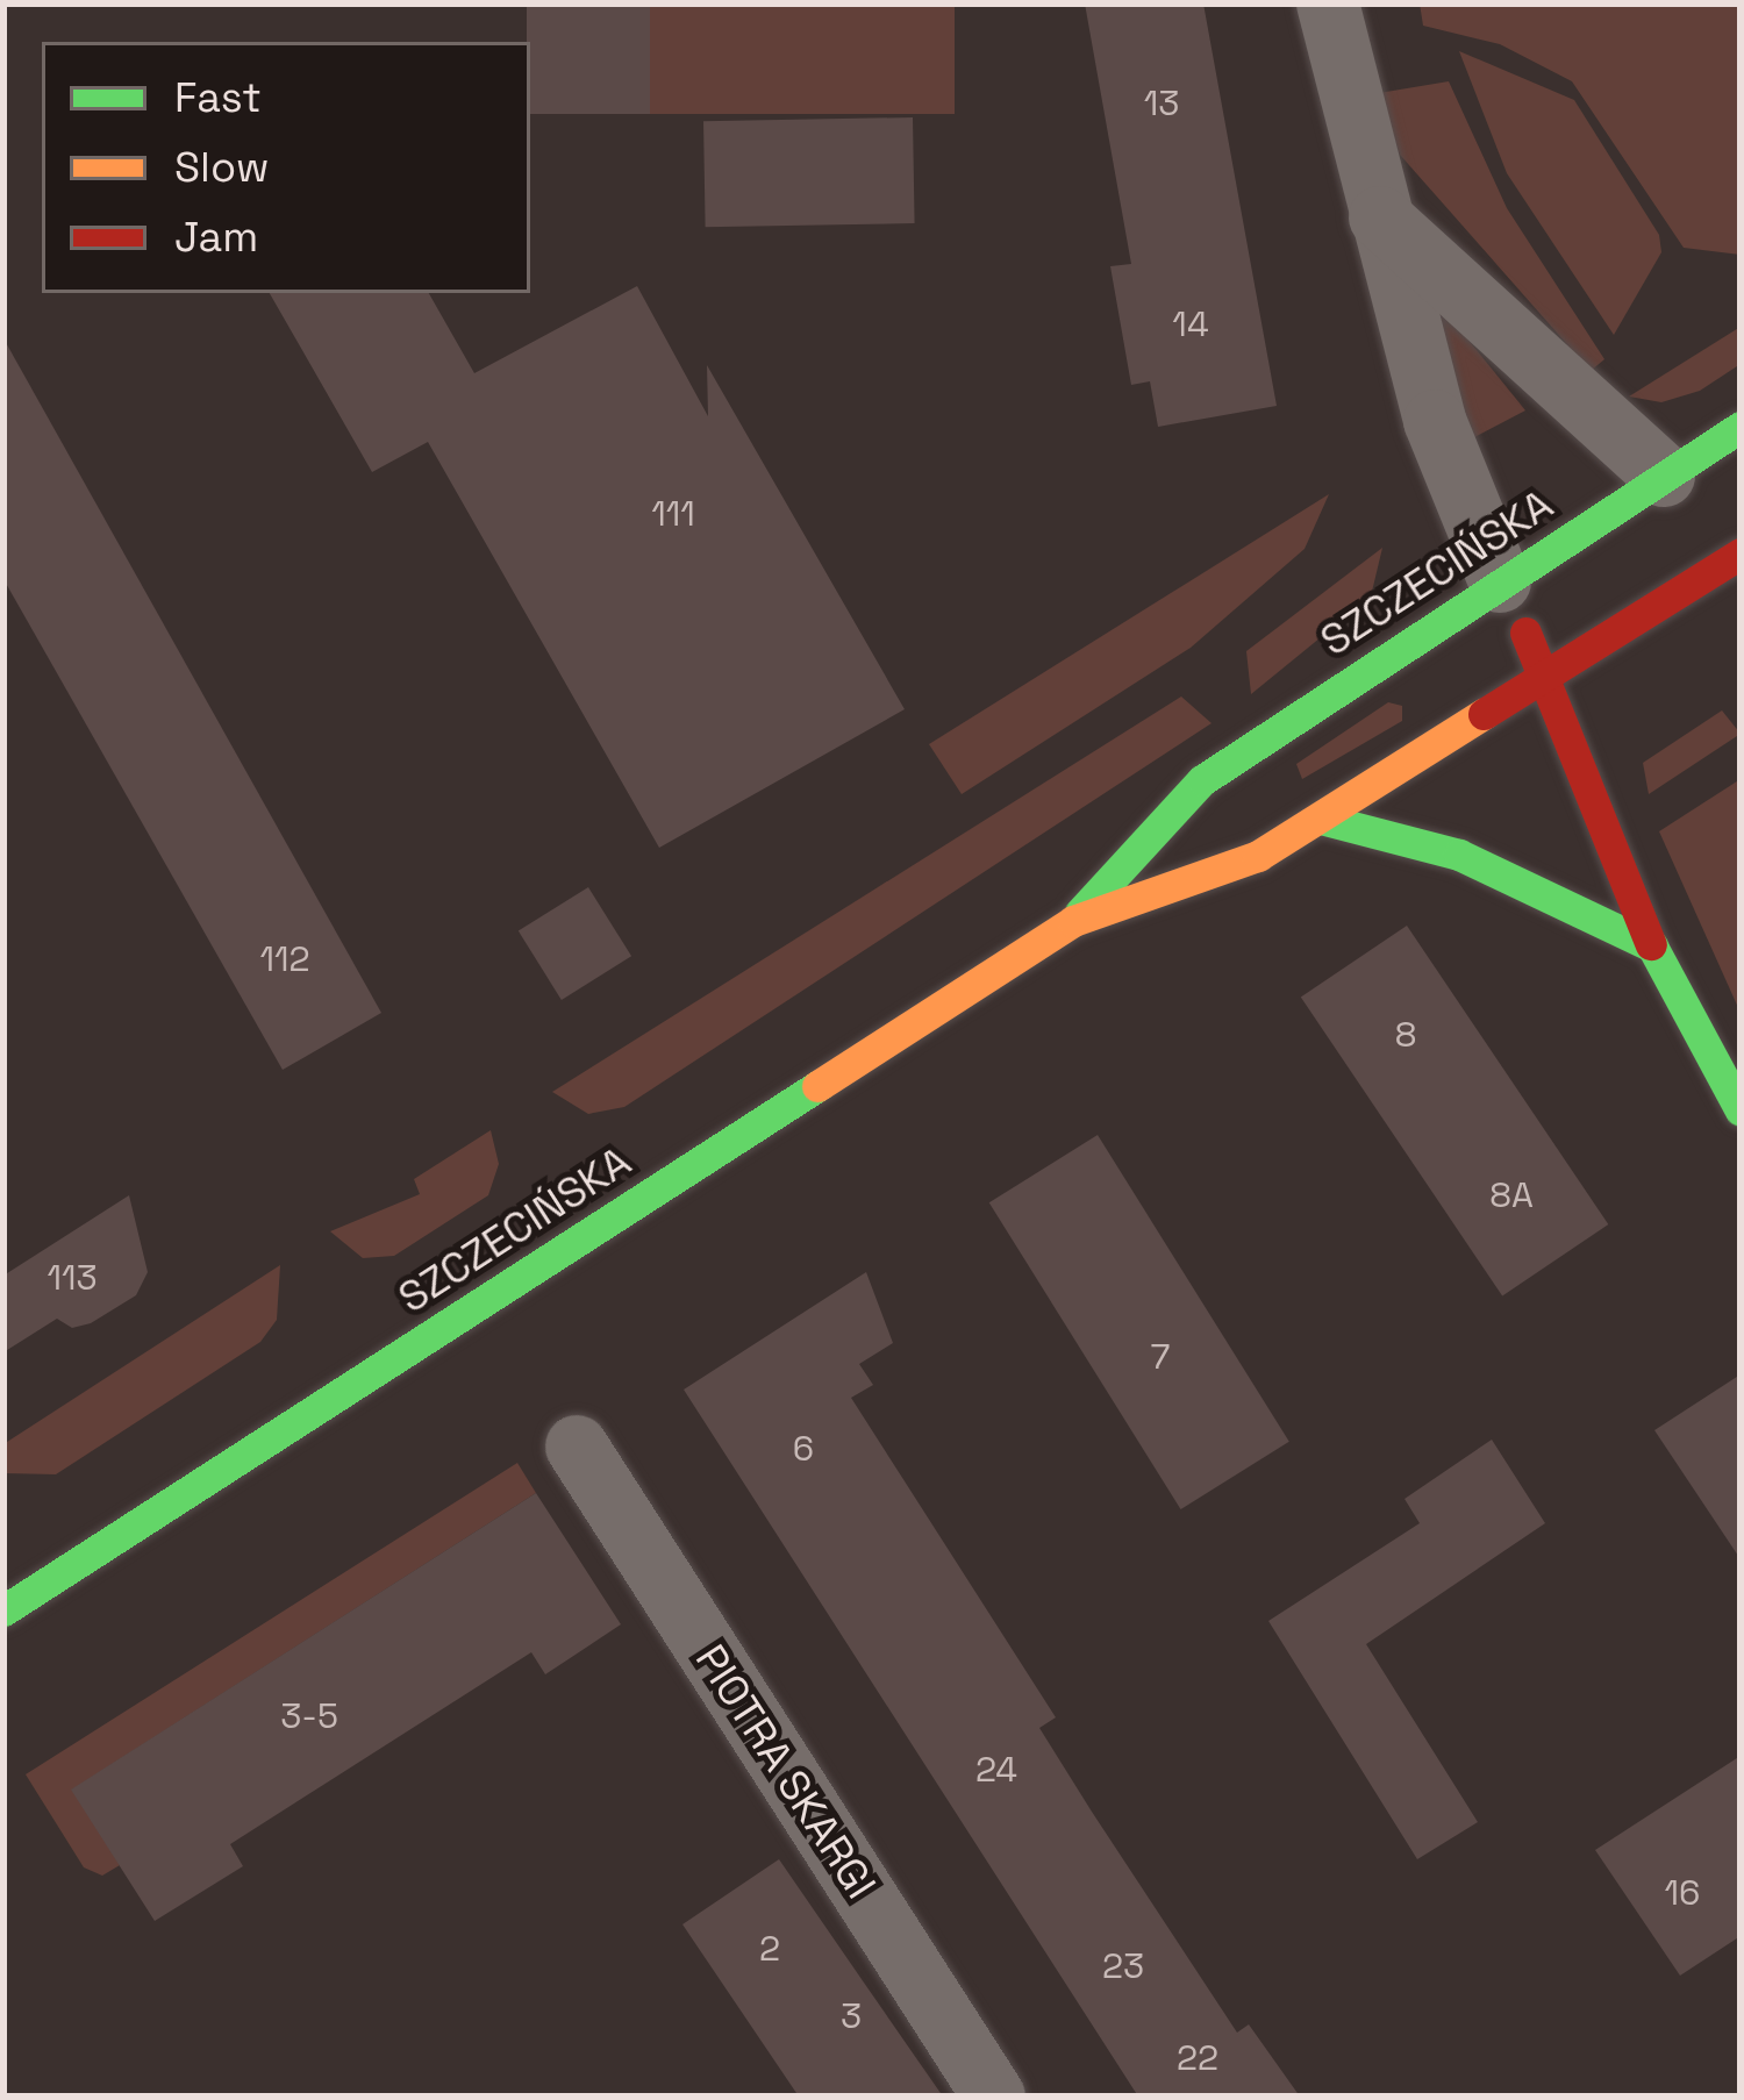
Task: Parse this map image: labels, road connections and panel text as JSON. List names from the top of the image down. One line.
{"streets":{"street":["SZCZECIŃSKA","PIOTRA SKARGI"]},"house_numbers":["13","14","111","112","8","8A","113","7","6","3-5","24","16","2","23","3","22"],"legend":["Fast","Slow","Jam"]}
